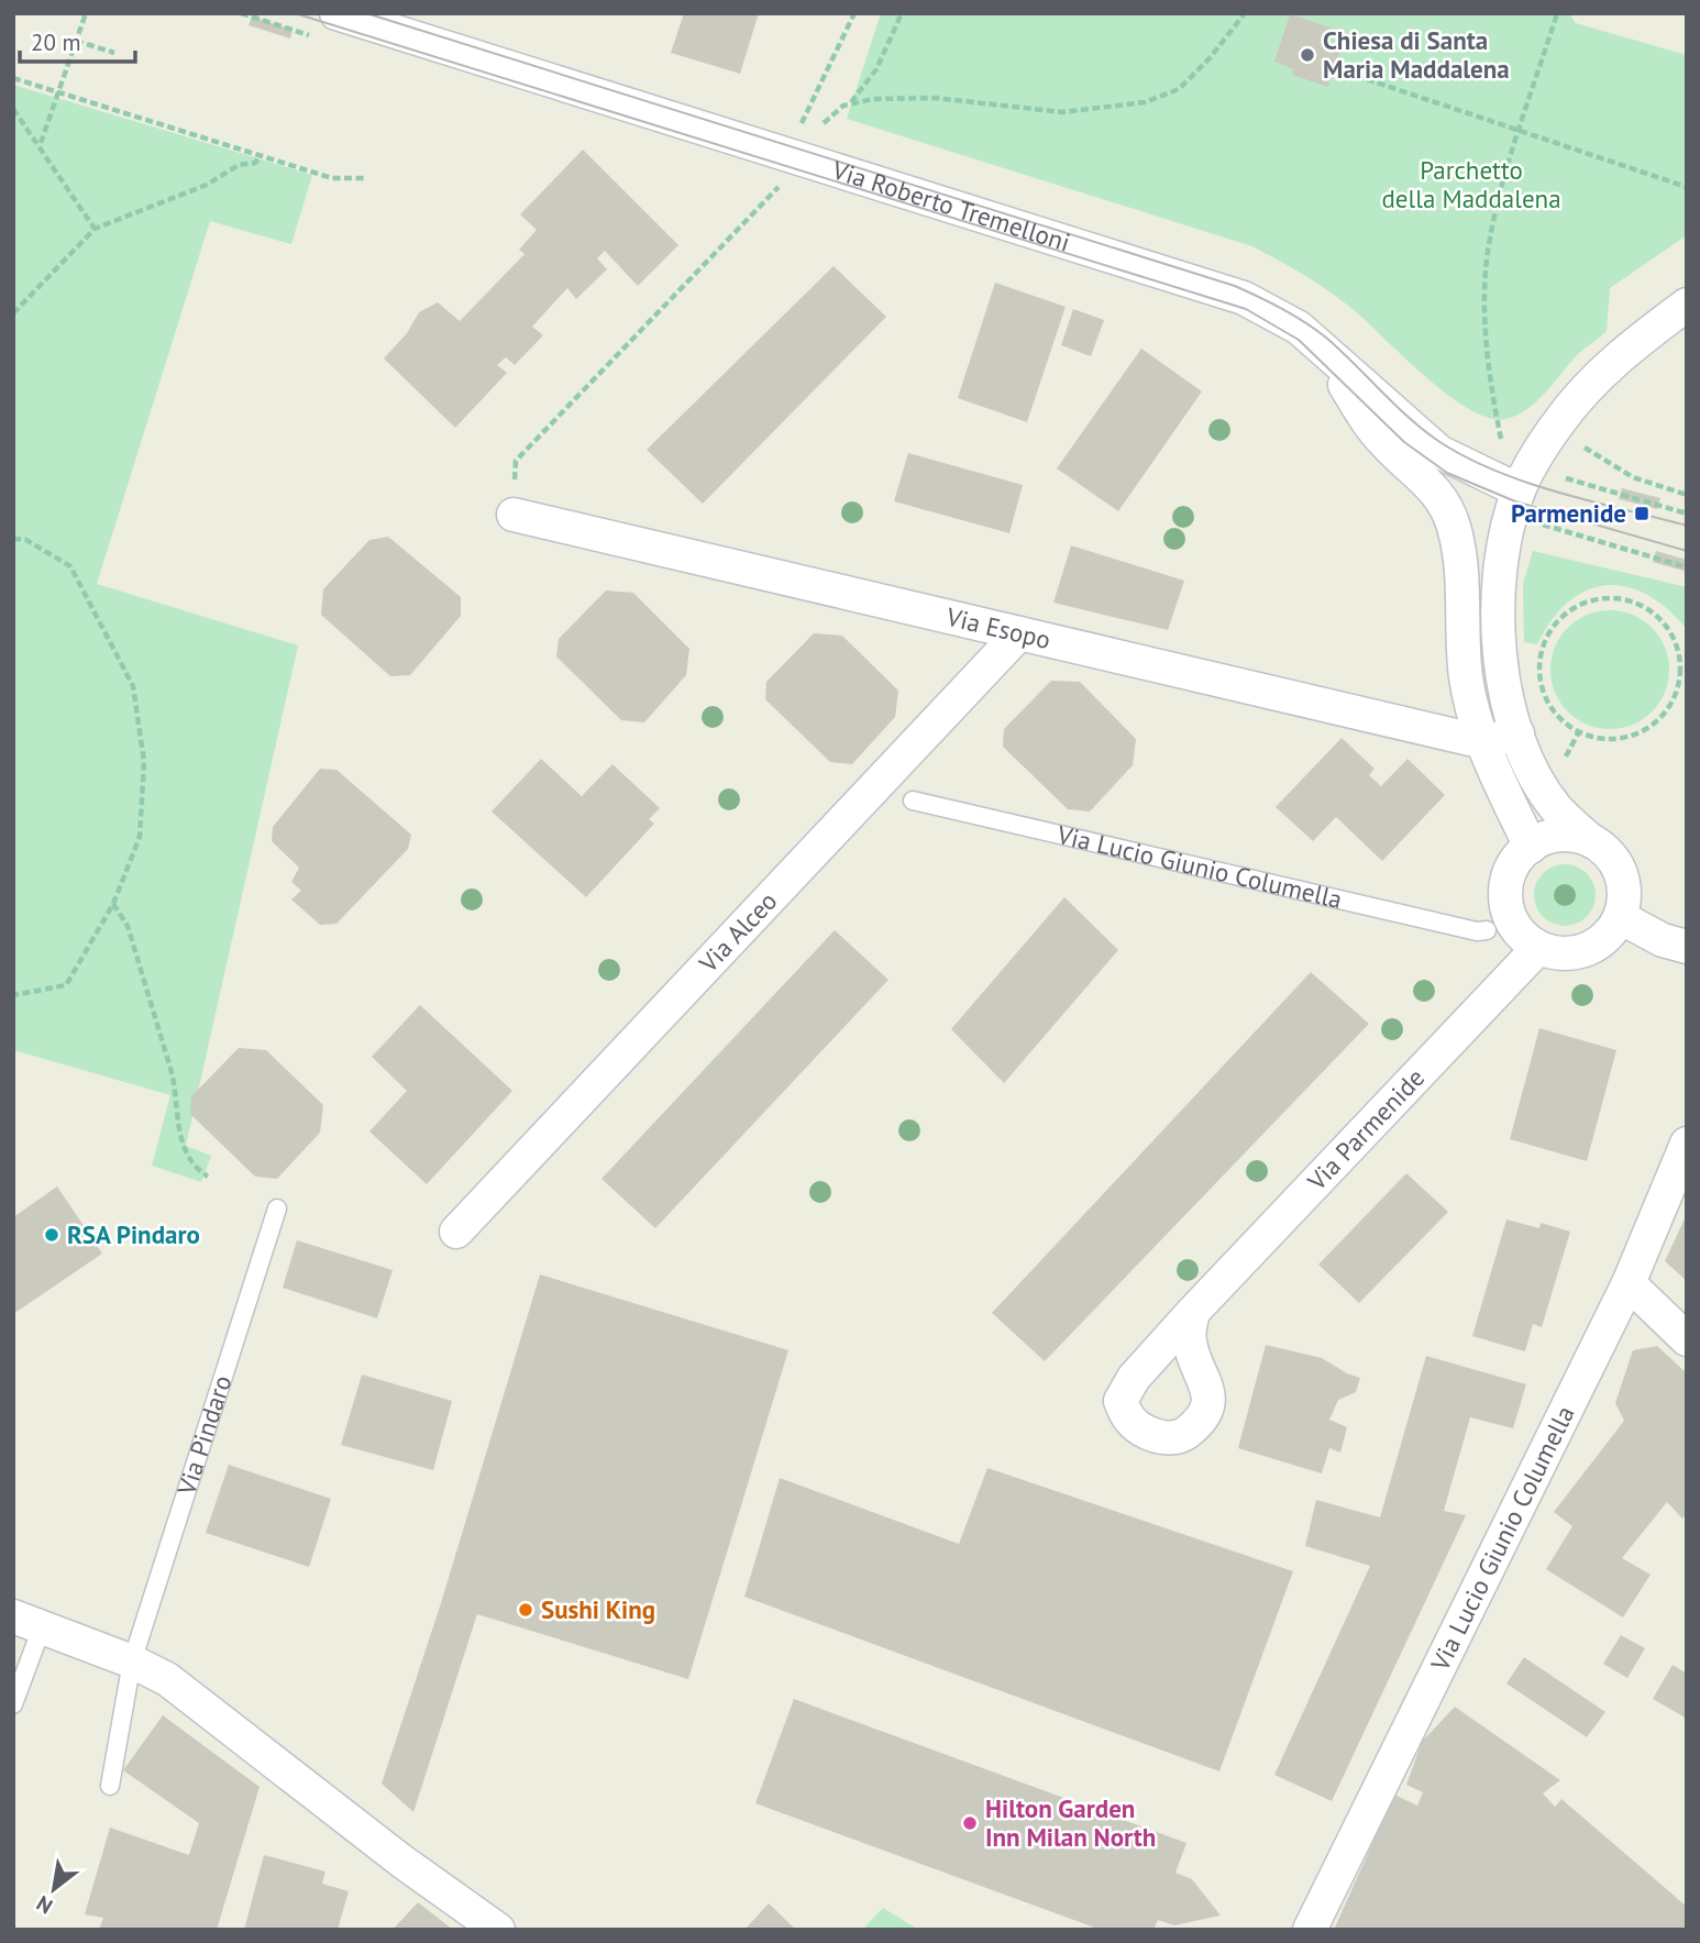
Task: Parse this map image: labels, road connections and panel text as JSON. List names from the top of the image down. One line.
{"streets":{"street":["Via Roberto Tremelloni","Via Esopo","Via Lucio Giunio Columella","Via Alceo","Via Parmenide"],"lane":["Via Pindaro"]},"crossings":[["Via Esopo","Via Alceo"]],"parks":["Parchetto della Maddalena"],"places":{"other":["Chiesa di Santa Maria Maddalena","RSA Pindaro","Sushi King","Hilton Garden Inn Milan North"],"transit":["Parmenide"]},"scale_bar":"20 m","north":"bottom left"}
